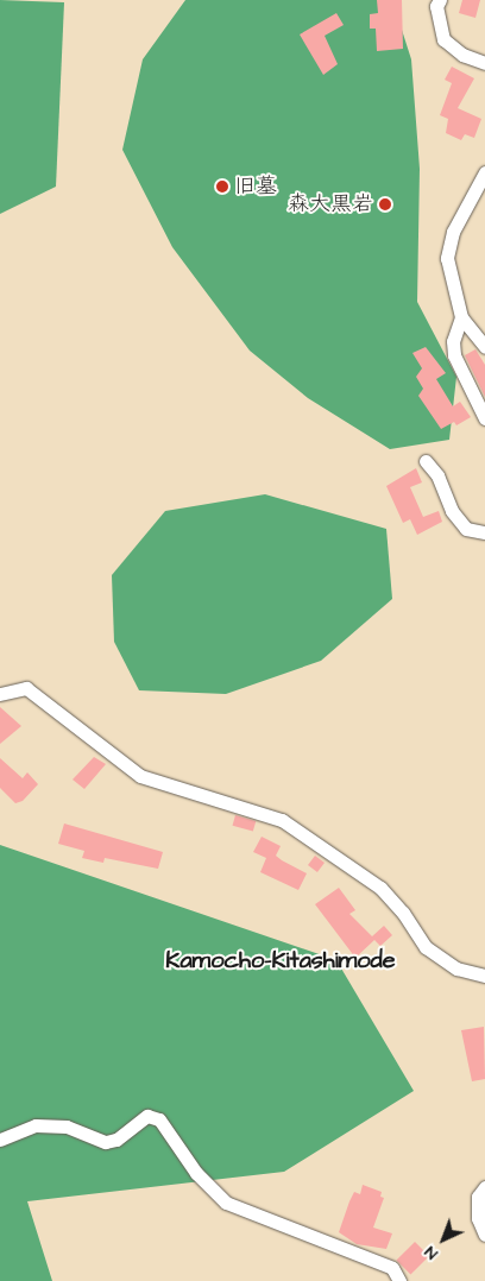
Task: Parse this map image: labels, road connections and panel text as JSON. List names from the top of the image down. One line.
{"districts":["Kamocho-Kitashimode"],"places":["旧墓","森大黒岩"],"north":"bottom left"}
